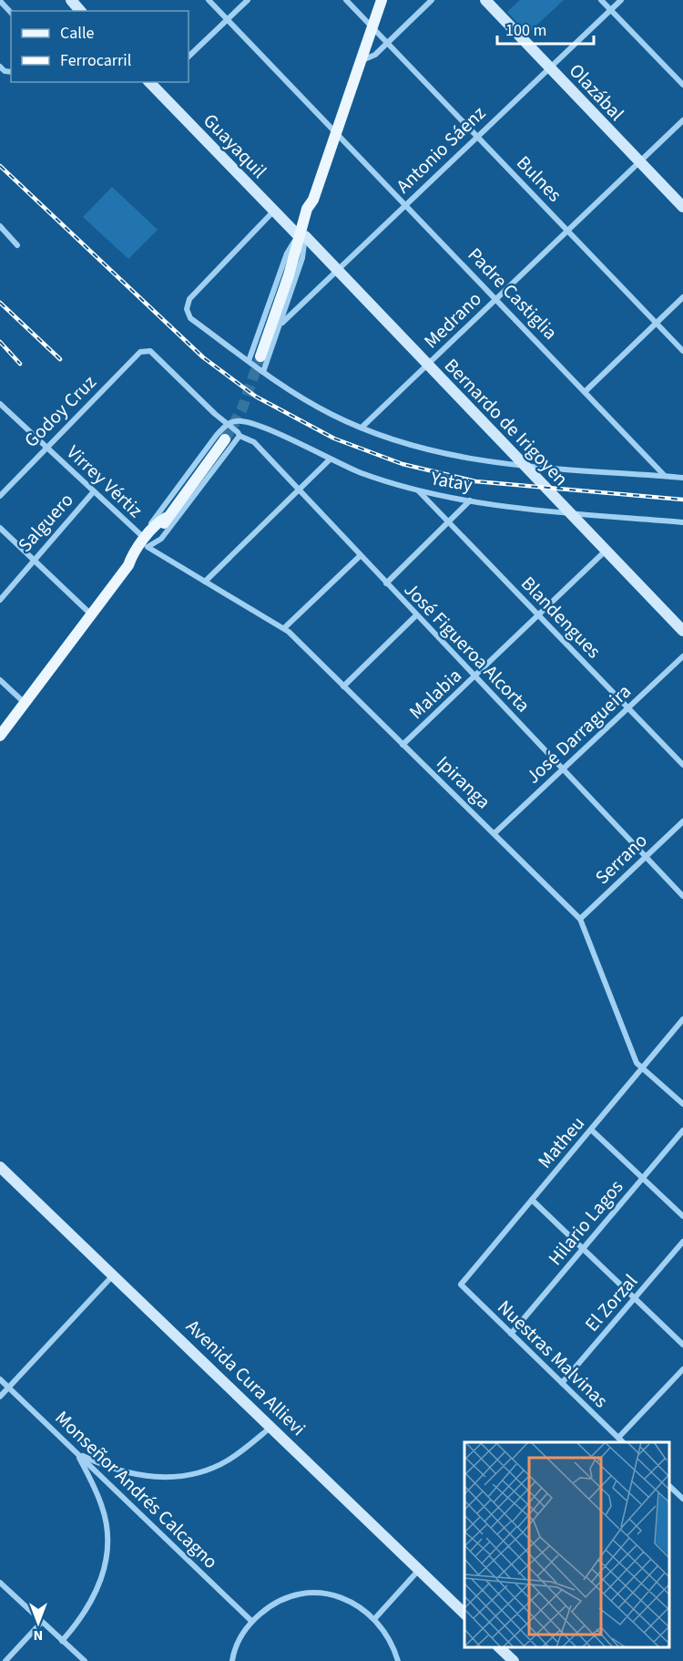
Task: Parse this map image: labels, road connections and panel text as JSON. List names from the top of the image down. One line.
{"streets":{"street":["Olazábal","Guayaquil","Antonio Sáenz","Bulnes","Padre Castiglia","Medrano","Godoy Cruz","Bernardo de Irigoyen","Virrey Vértiz","Yatay","Salguero","Blandengues","José Figueroa Alcorta","Malabia","José Darragueira","Ipiranga","Serrano","Matheu","Hilario Lagos","El Zorzal","Nuestras Malvinas","Avenida Cura Allievi","Monseñor Andrés Calcagno"]},"crossings":[["Olazábal","Antonio Sáenz"],["Olazábal","Medrano"],["Guayaquil","Bernardo de Irigoyen"],["Antonio Sáenz","Bulnes"],["Antonio Sáenz","Padre Castiglia"],["Antonio Sáenz","Bernardo de Irigoyen"],["Bulnes","Medrano"],["Padre Castiglia","Medrano"],["Medrano","Bernardo de Irigoyen"],["Godoy Cruz","Virrey Vértiz"],["Godoy Cruz","José Figueroa Alcorta"],["Bernardo de Irigoyen","Yatay"],["Bernardo de Irigoyen","Malabia"],["Virrey Vértiz","Salguero"],["Virrey Vértiz","Ipiranga"],["Yatay","Blandengues"],["Yatay","José Figueroa Alcorta"],["Blandengues","Malabia"],["Blandengues","José Darragueira"],["José Figueroa Alcorta","Malabia"],["José Figueroa Alcorta","José Darragueira"],["José Figueroa Alcorta","Serrano"],["Malabia","Ipiranga"],["José Darragueira","Ipiranga"],["Ipiranga","Serrano"],["Ipiranga","Matheu"],["Matheu","Nuestras Malvinas"],["Hilario Lagos","Nuestras Malvinas"],["El Zorzal","Nuestras Malvinas"]],"legend":["Calle","Ferrocarril"],"scale_bar":"100 m","north":"bottom"}
